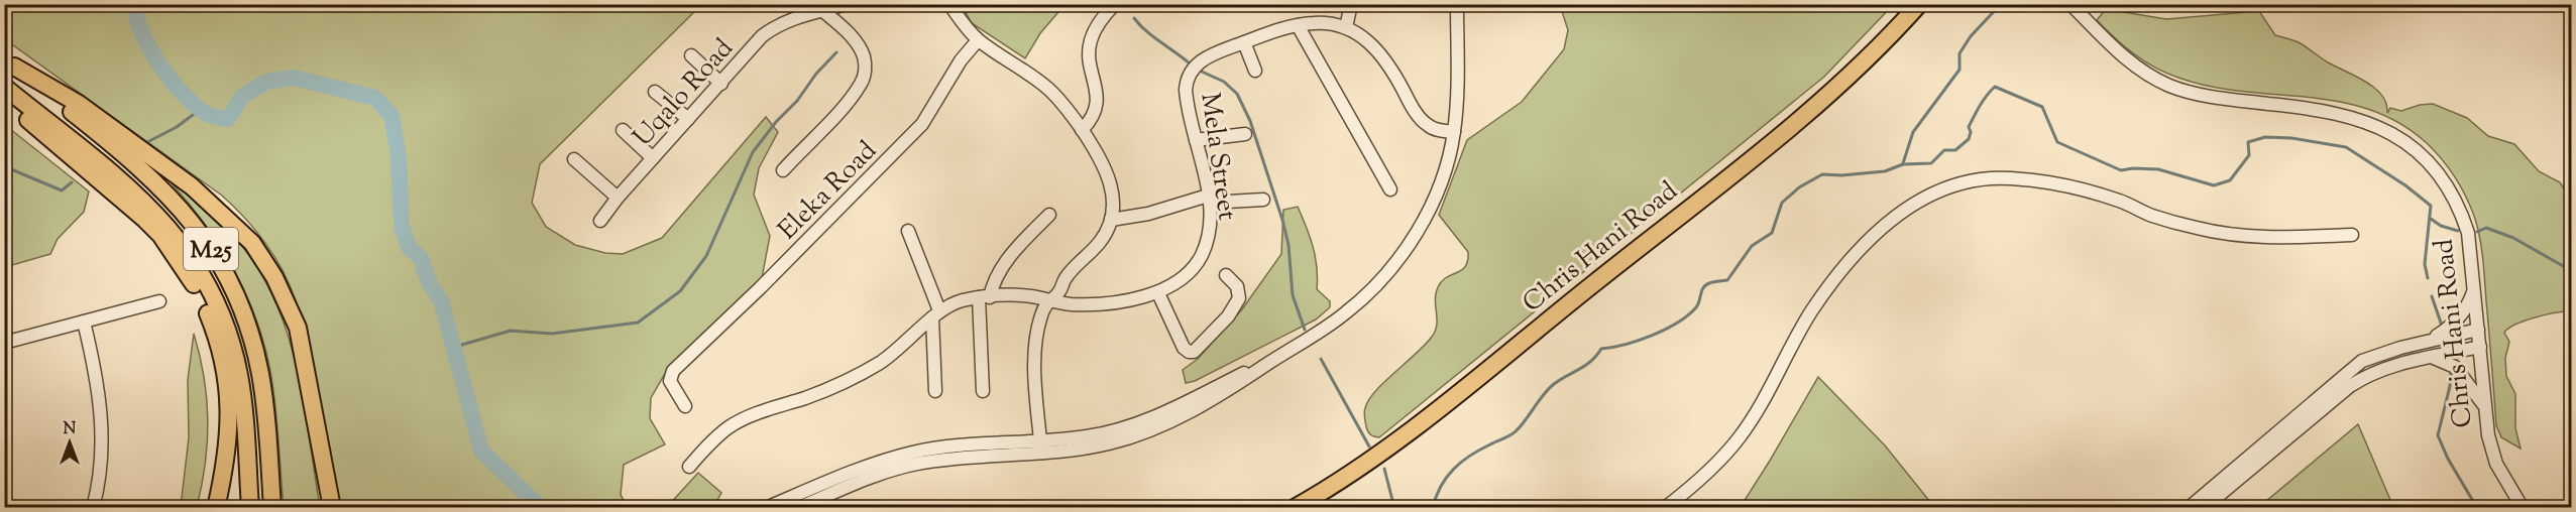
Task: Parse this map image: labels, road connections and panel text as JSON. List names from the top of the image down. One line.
{"streets":{"main road":["Chris Hani Road","M25"],"street":["Uqalo Road","Mela Street","Eleka Road"]},"north":"top"}
